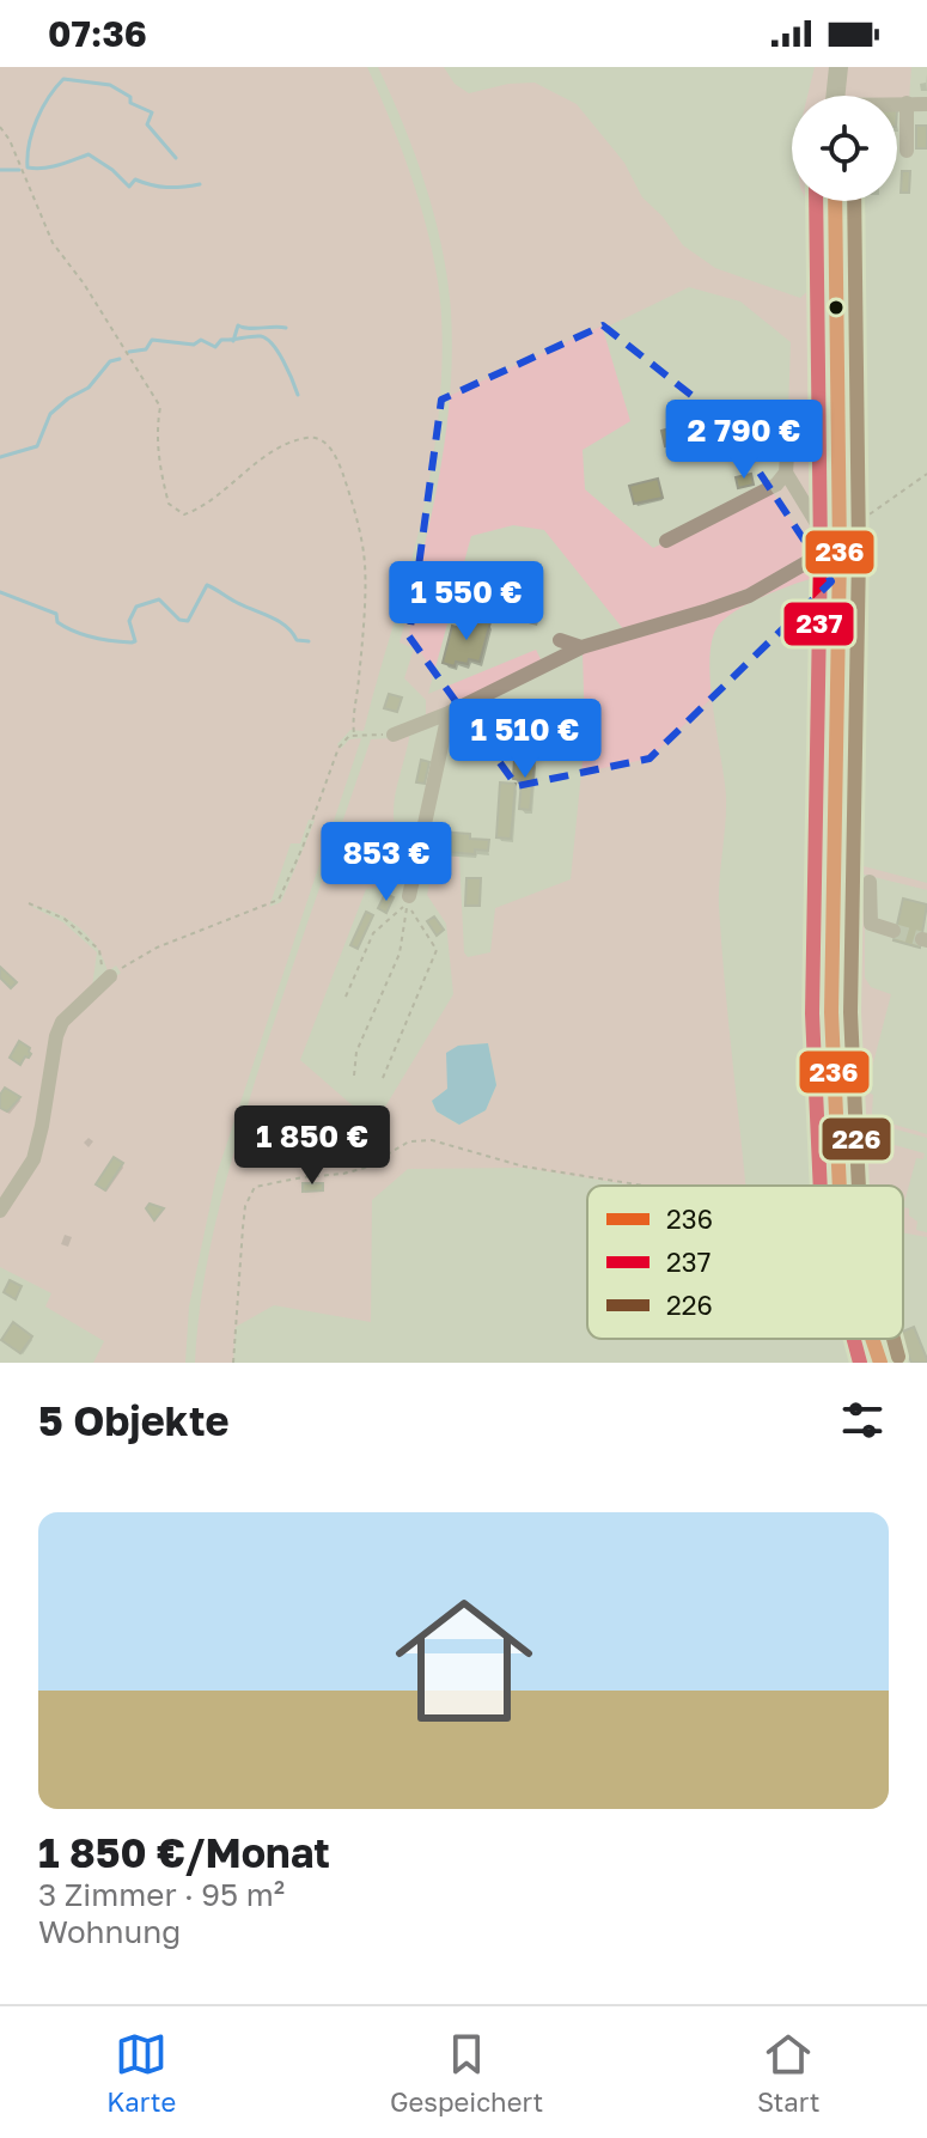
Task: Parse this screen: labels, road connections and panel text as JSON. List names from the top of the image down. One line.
{"lines":["transit line 236","transit line 237","transit line 226"],"legend":["236","237","226"],"page":{"status":"07:36","price":["2 790 €","1 550 €","1 510 €","853 €","1 850 €"],"heading":"5 Objekte","list":[{"name":"1 850 €/Monat","note":"3 Zimmer · 95 m² · Wohnung"}],"tabs":["Karte","Gespeichert","Start"]}}
